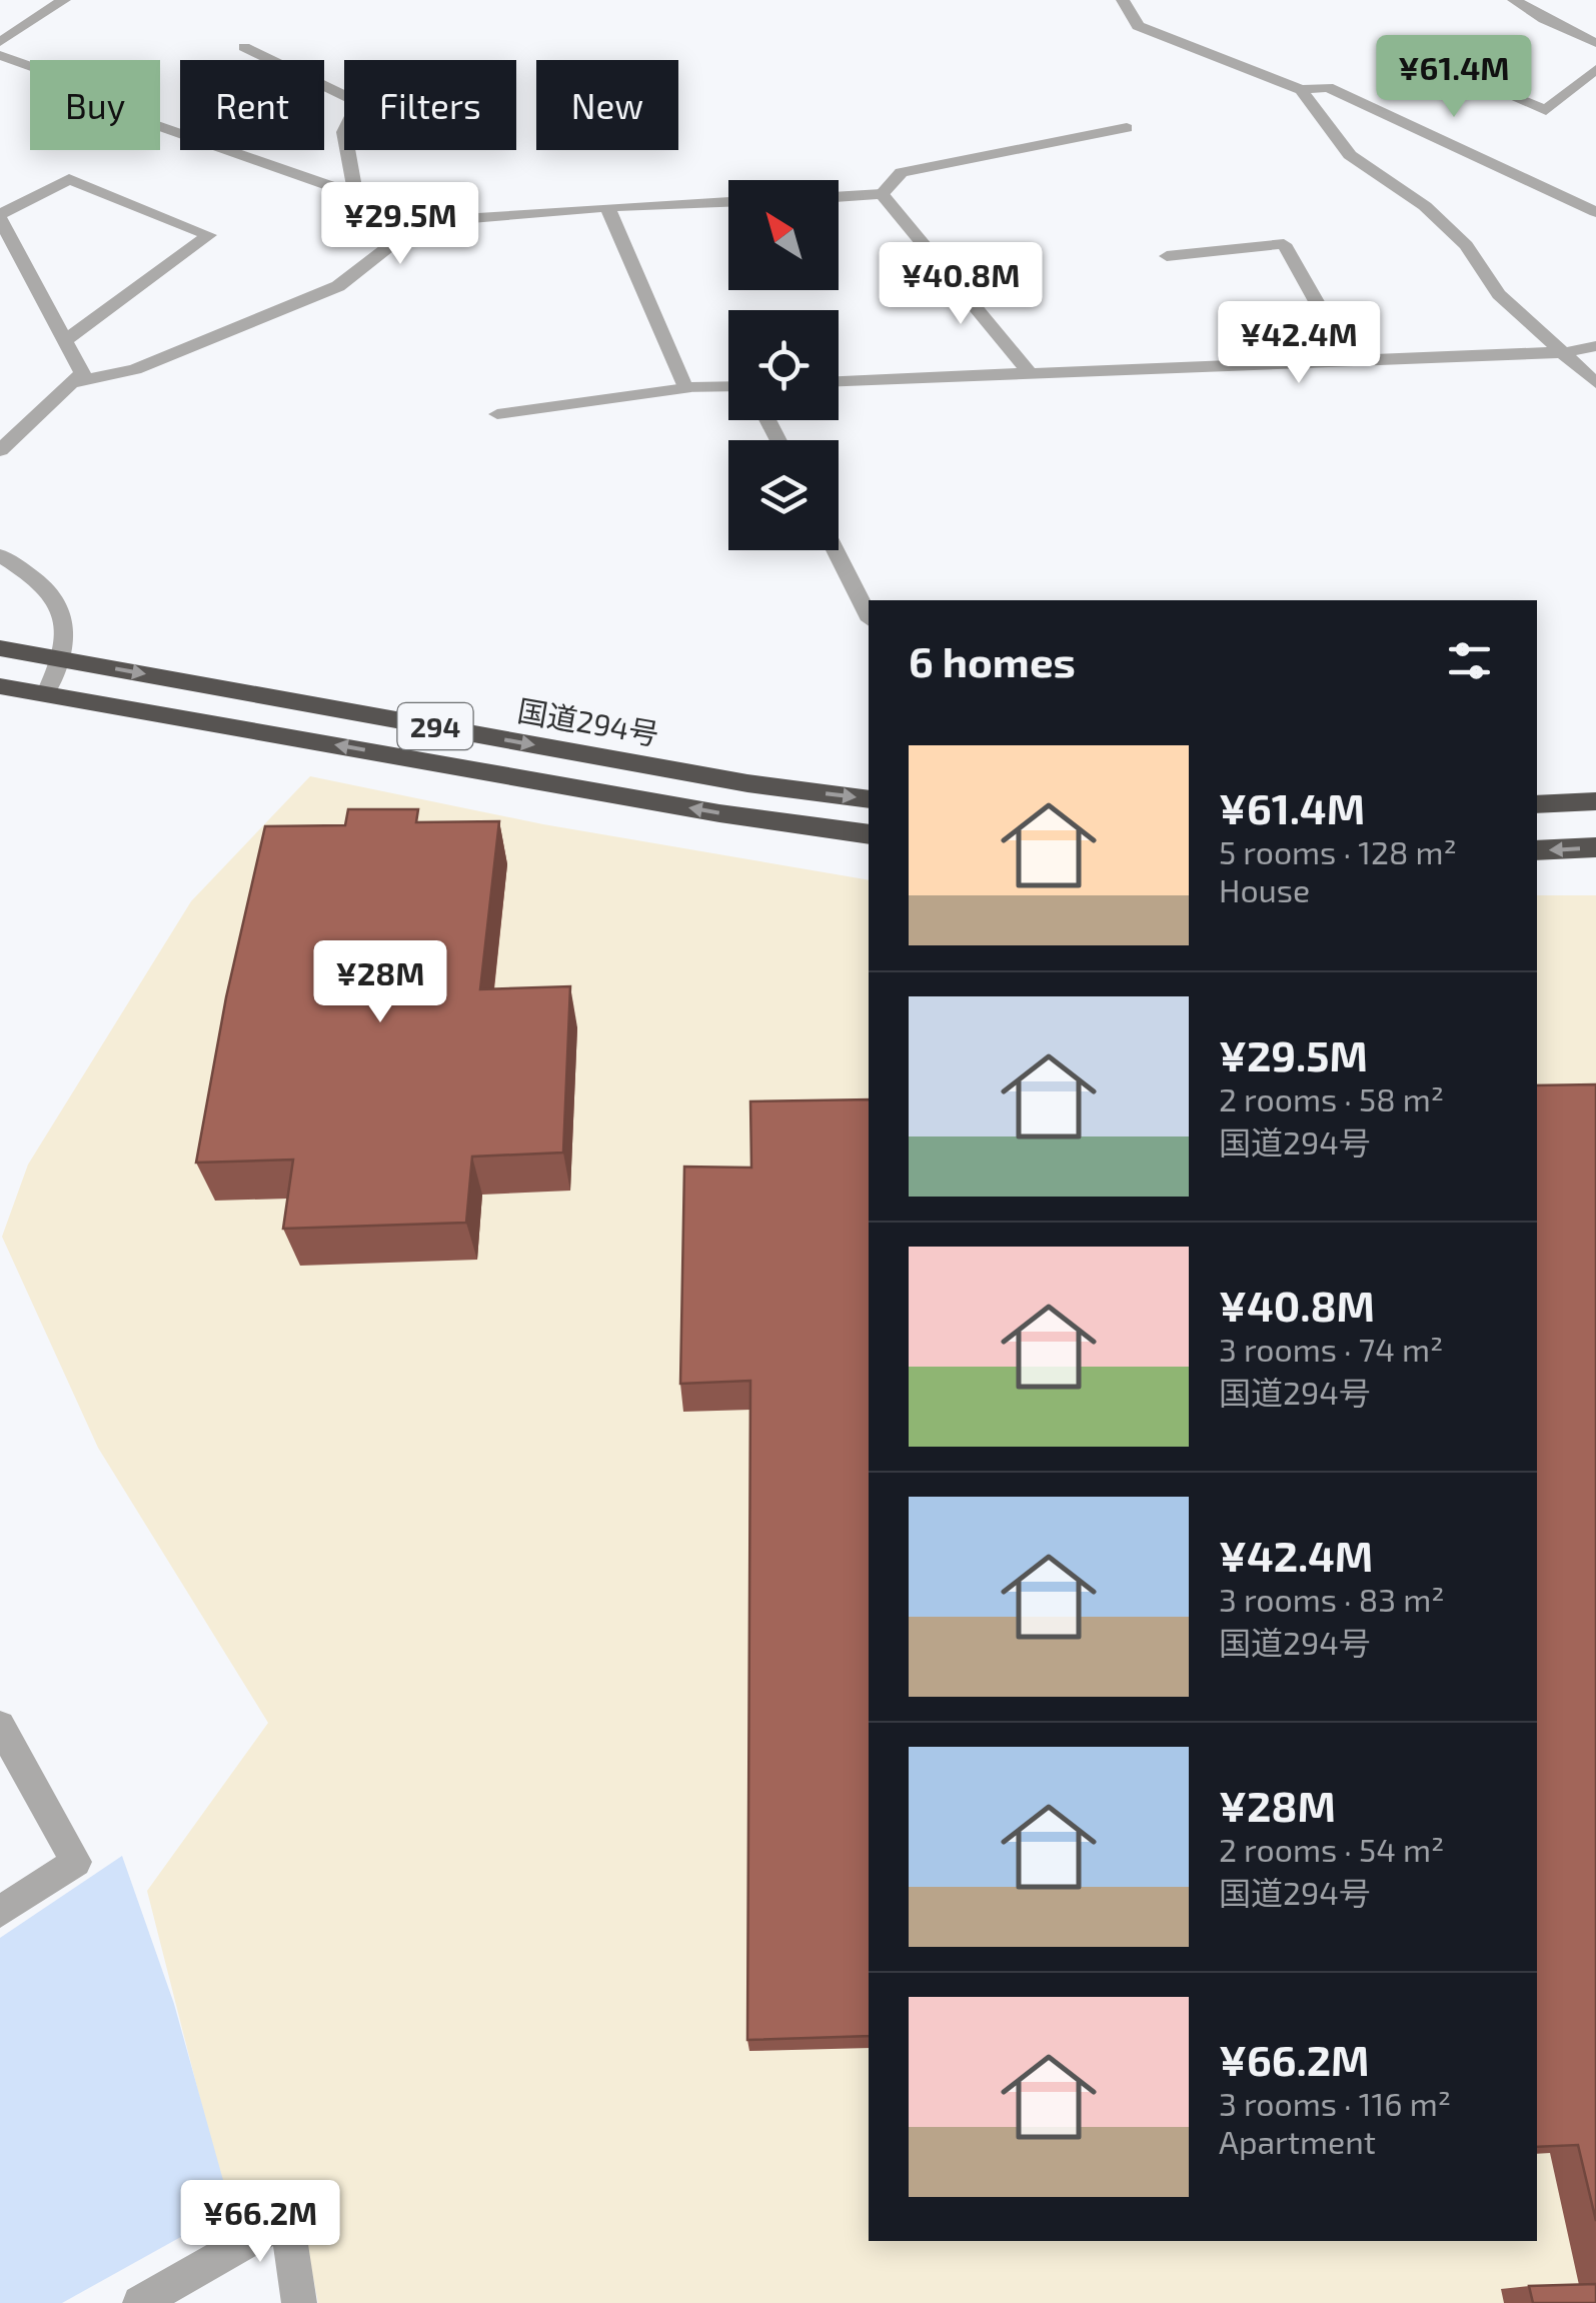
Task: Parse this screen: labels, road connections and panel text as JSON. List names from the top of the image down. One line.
{"streets":{"highway":["国道294号","294"]},"north":"top left","page":{"price":["¥61.4M","¥29.5M","¥40.8M","¥42.4M","¥28M","¥66.2M"],"chip":["Buy","Rent","Filters","New"],"heading":"6 homes","list":[{"name":"¥61.4M","note":"5 rooms · 128 m² · House"},{"name":"¥29.5M","note":"2 rooms · 58 m² · 国道294号"},{"name":"¥40.8M","note":"3 rooms · 74 m² · 国道294号"},{"name":"¥42.4M","note":"3 rooms · 83 m² · 国道294号"},{"name":"¥28M","note":"2 rooms · 54 m² · 国道294号"},{"name":"¥66.2M","note":"3 rooms · 116 m² · Apartment"}]}}
